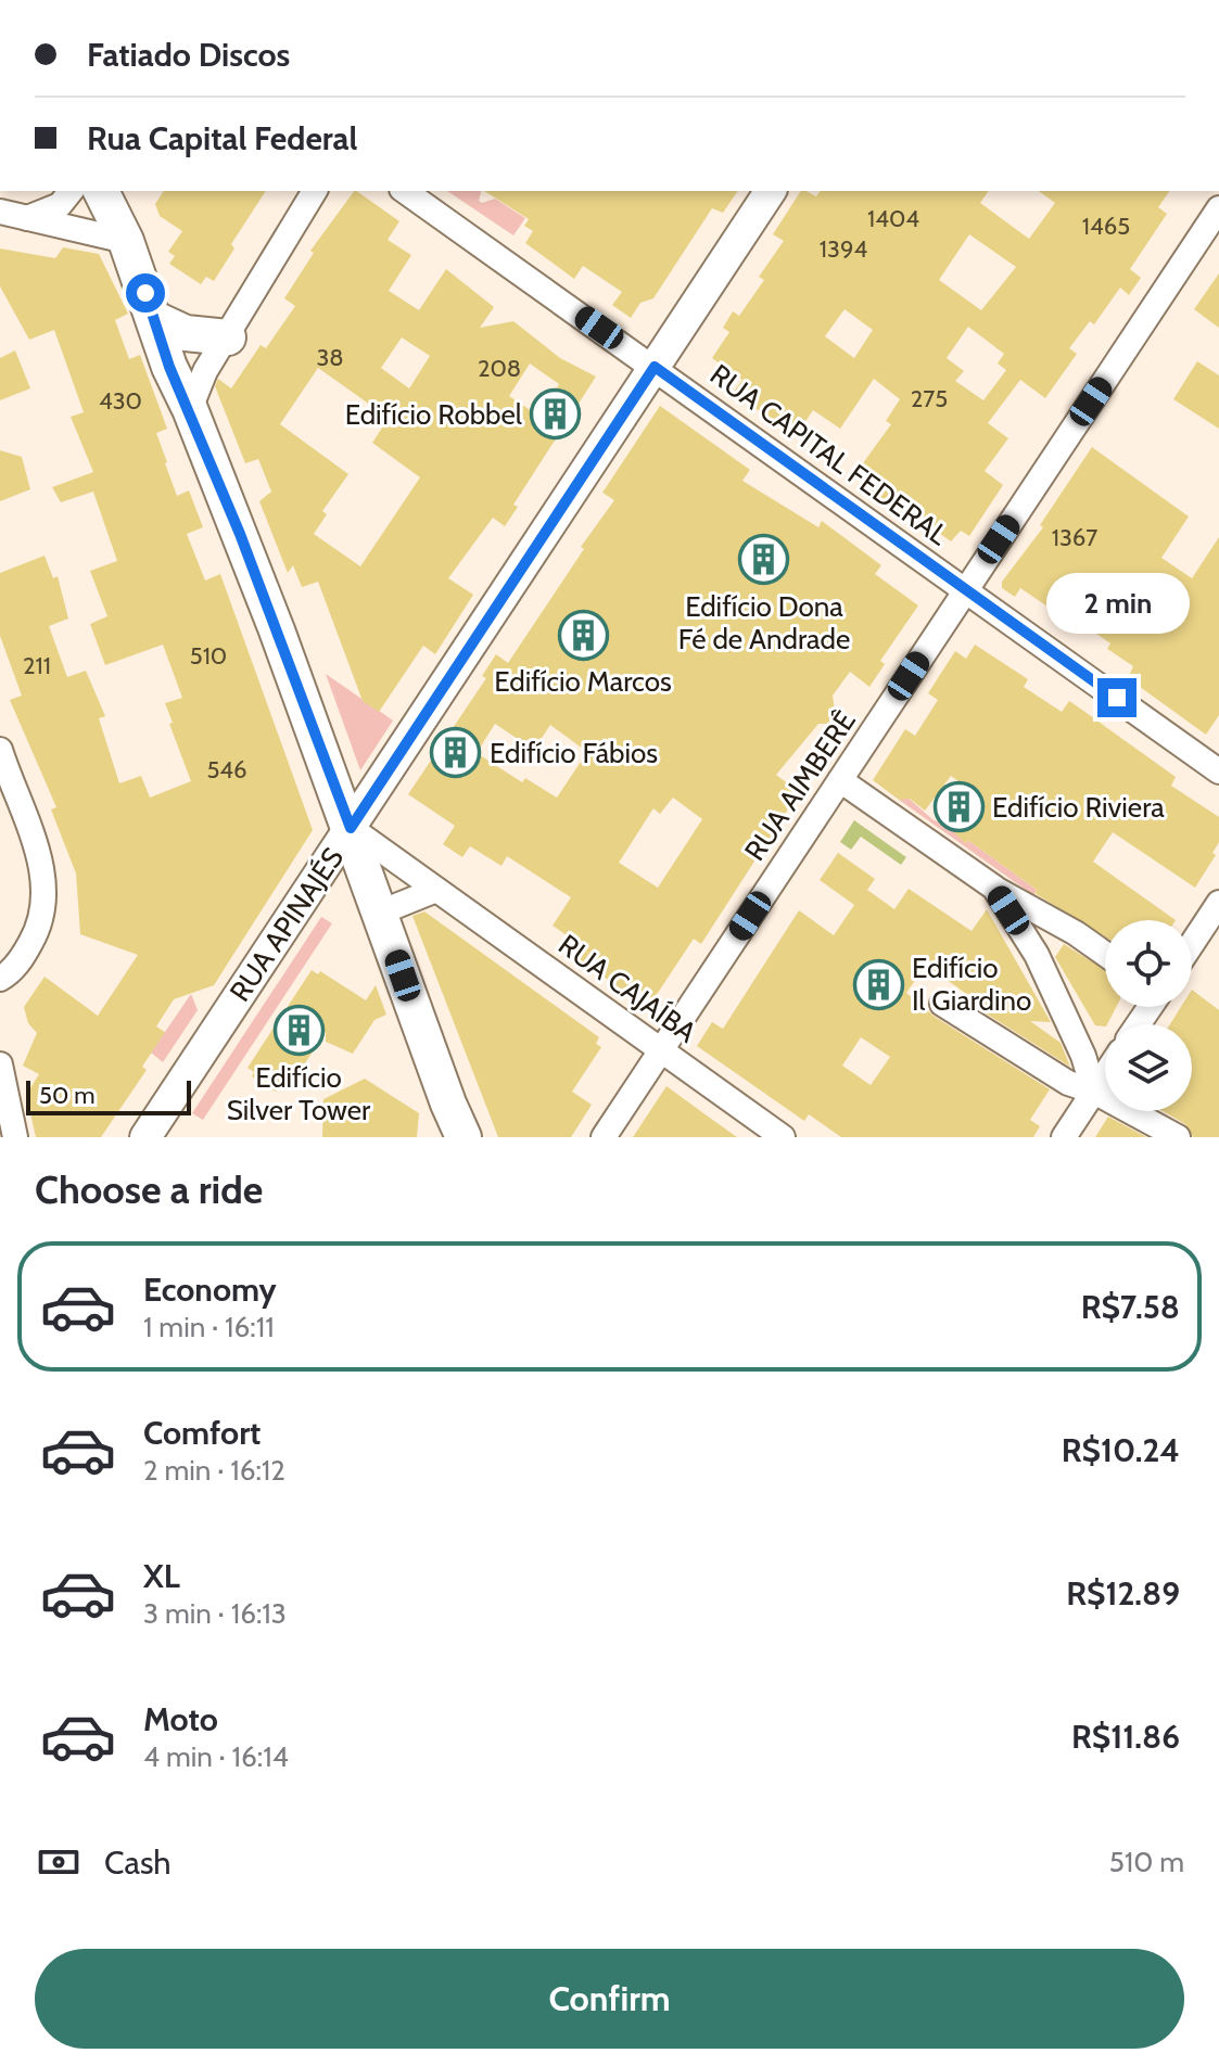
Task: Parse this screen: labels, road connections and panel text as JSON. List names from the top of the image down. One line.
{"streets":{"street":["RUA CAPITAL FEDERAL","RUA AIMBERÊ","RUA APINAJÉS","RUA CAJAÍBA"]},"crossings":[["RUA CAPITAL FEDERAL","RUA AIMBERÊ"],["RUA CAPITAL FEDERAL","RUA APINAJÉS"],["RUA AIMBERÊ","RUA CAJAÍBA"],["RUA APINAJÉS","RUA CAJAÍBA"]],"places":{"building":["Edifício Robbel","Edifício Dona Fé de Andrade","Edifício Marcos","Edifício Fábios","Edifício Riviera","Edifício Il Giardino","Edifício Silver Tower"]},"house_numbers":["1404","1465","1394","38","208","275","430","1367","510","211","546"],"scale_bar":"50 m","page":{"banner":["Fatiado Discos","Rua Capital Federal"],"bubble":"2 min","scale":"50 m","heading":"Choose a ride","list":[{"name":"Economy","note":"1 min · 16:11","value":"R$7.58"},{"name":"Comfort","note":"2 min · 16:12","value":"R$10.24"},{"name":"XL","note":"3 min · 16:13","value":"R$12.89"},{"name":"Moto","note":"4 min · 16:14","value":"R$11.86"}],"pay":["Cash","510 m"],"buttons":"Confirm"}}
